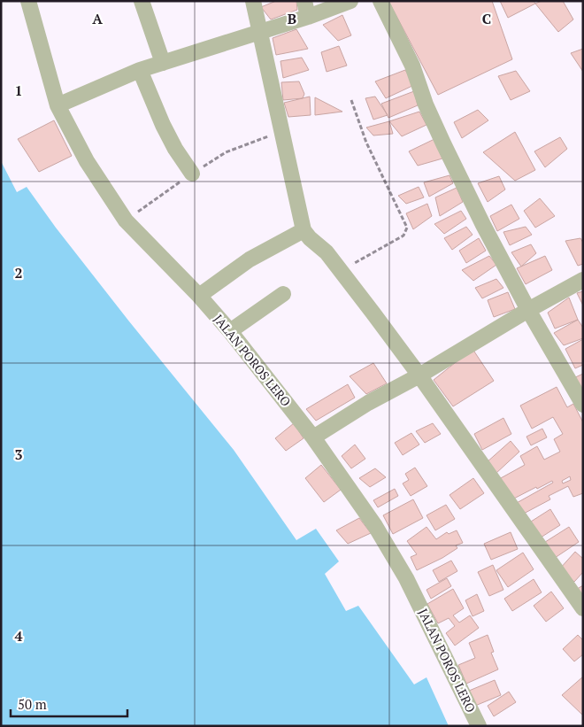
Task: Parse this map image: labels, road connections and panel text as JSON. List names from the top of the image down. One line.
{"streets":{"street":["JALAN POROS LERO"]},"scale_bar":"50 m","grid":{"columns":["A","B","C"],"rows":["1","2","3","4"]}}
